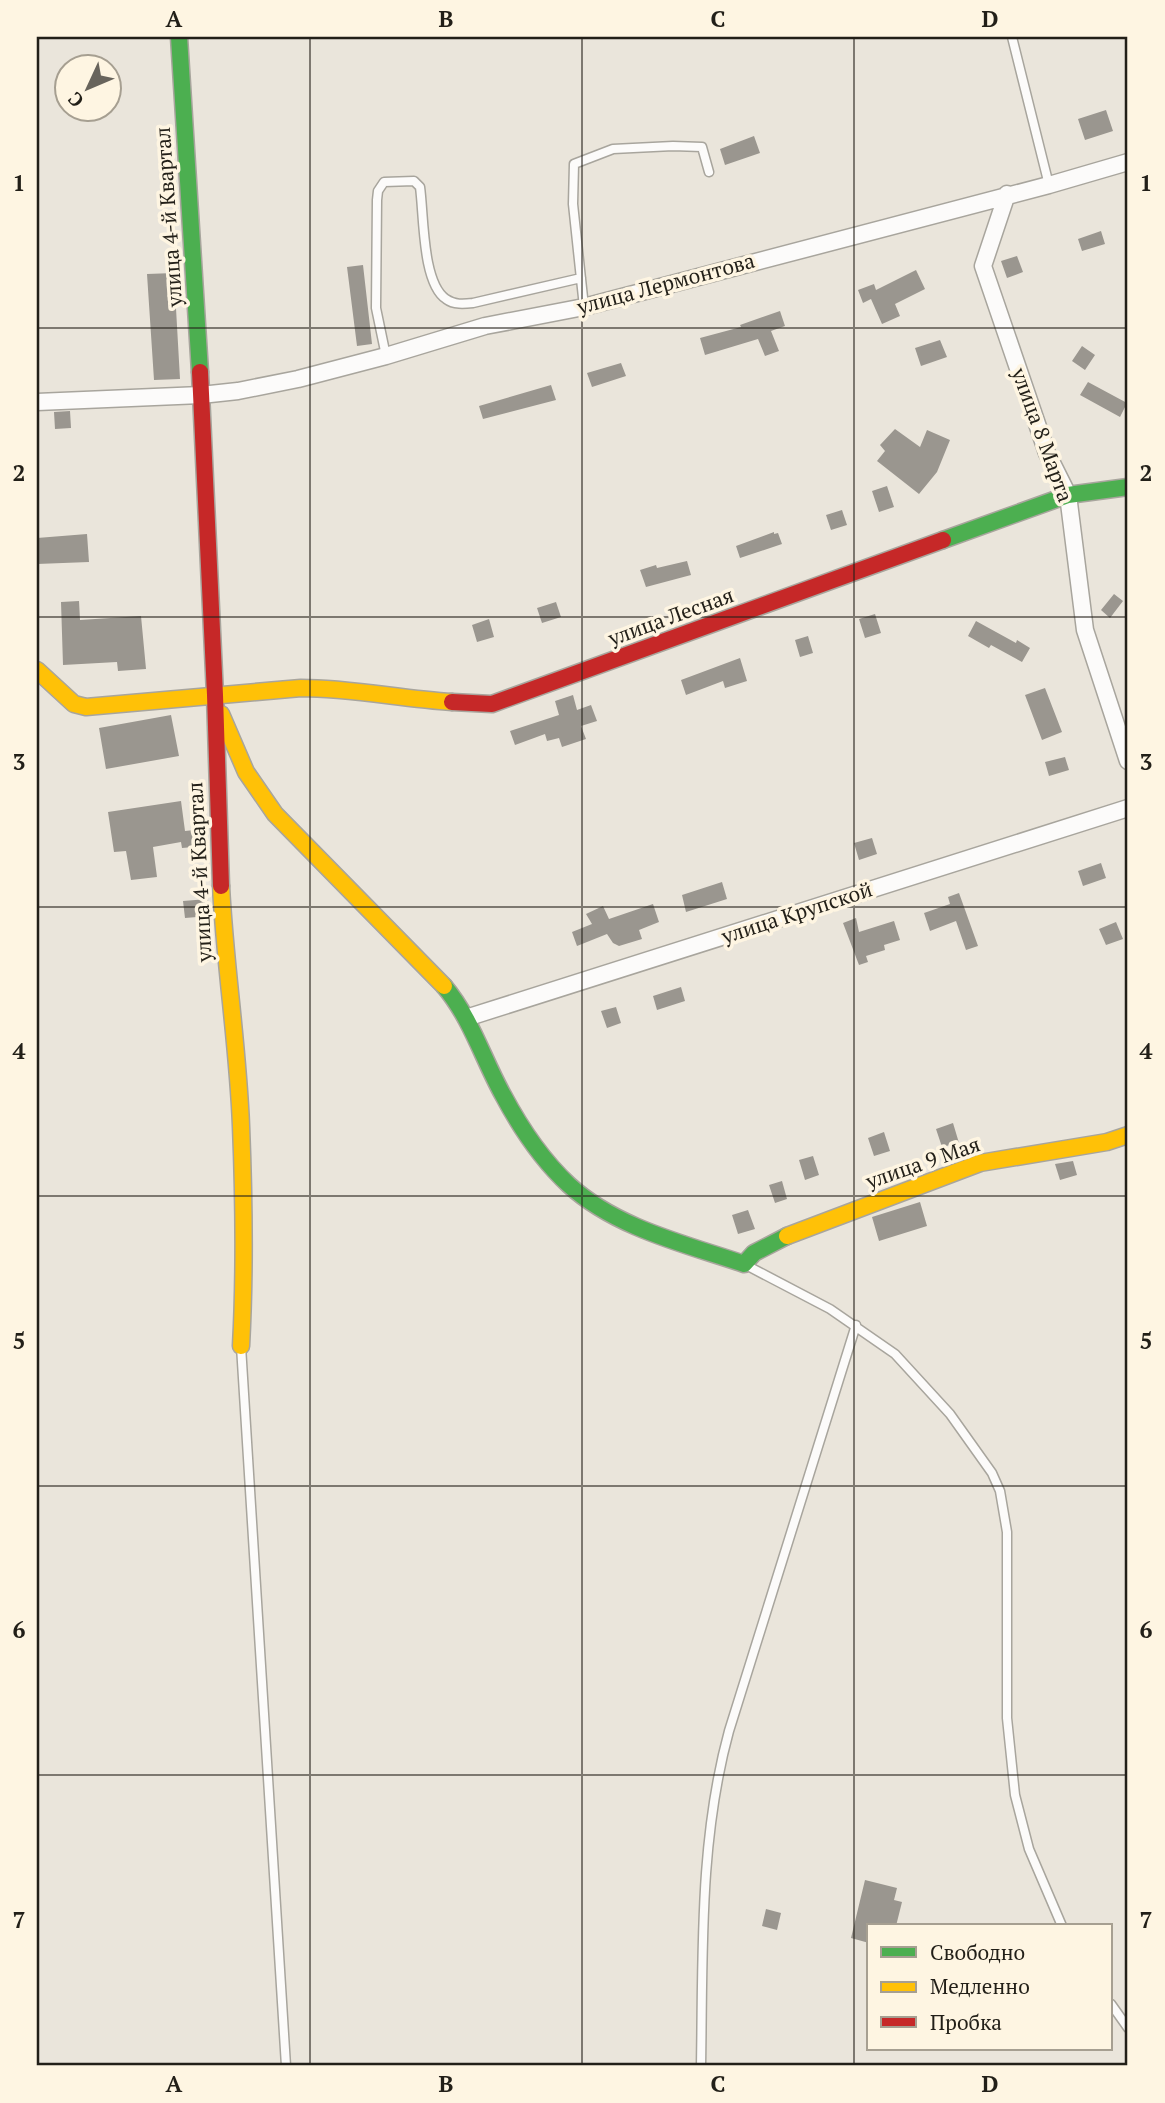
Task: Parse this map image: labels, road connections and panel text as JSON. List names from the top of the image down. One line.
{"streets":{"street":["улица 4-й Квартал","улица Лермонтова","улица 8 Марта","улица Лесная","улица Крупской","улица 9 Мая"]},"crossings":[["улица 4-й Квартал","улица Лермонтова"],["улица 4-й Квартал","улица Лесная"],["улица Лермонтова","улица 8 Марта"],["улица 8 Марта","улица Лесная"]],"legend":["Свободно","Медленно","Пробка"],"north":"bottom left","grid":{"columns":["A","B","C","D"],"rows":["1","2","3","4","5","6","7"]}}
